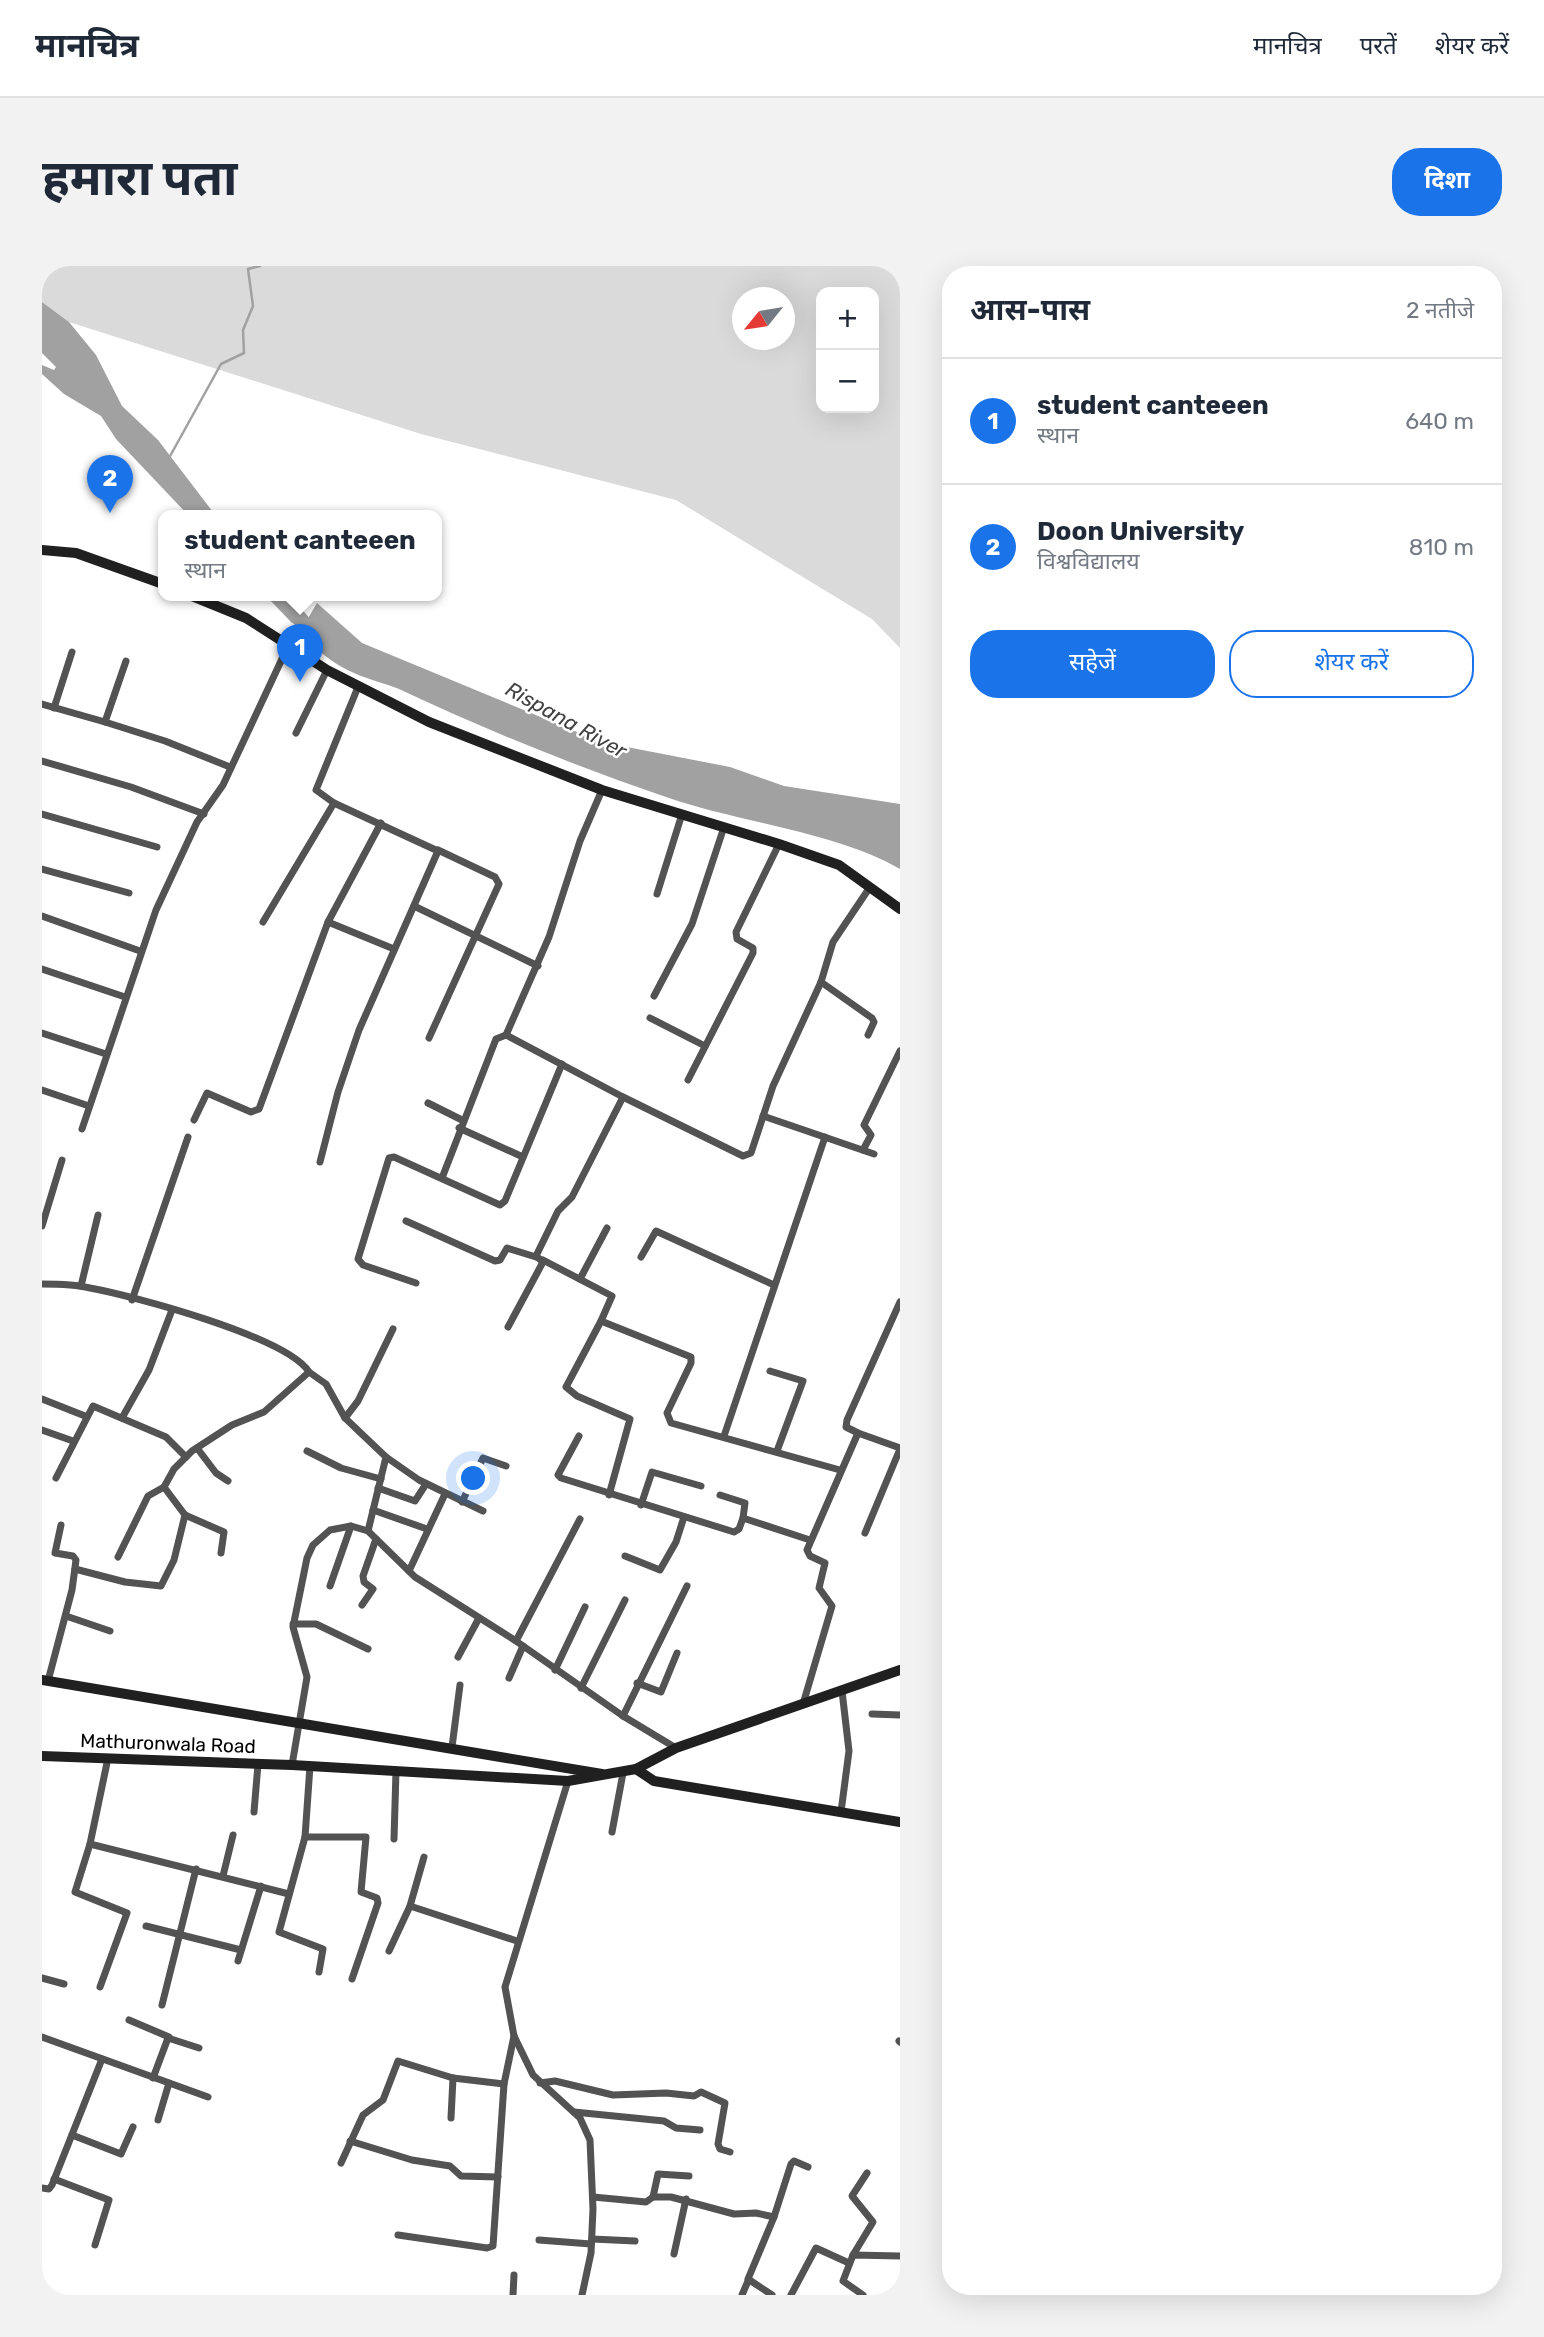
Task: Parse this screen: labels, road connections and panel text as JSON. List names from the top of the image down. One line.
{"streets":{"street":["Mathuronwala Road"]},"water":["Rispana River"],"north":"bottom left","page":{"header":"मानचित्र","nav":["मानचित्र","परतें","शेयर करें"],"buttons":["दिशा",["सहेजें","शेयर करें"]],"title":"हमारा पता","heading":["आस-पास","2 नतीजे"],"map_buttons":["+","−"],"list":[{"mark":"1","name":"student canteeen","note":"स्थान","value":"640 m"},{"mark":"2","name":"Doon University","note":"विश्वविद्यालय","value":"810 m"}],"pins":["2","1"],"popup":["student canteeen","स्थान"]}}
